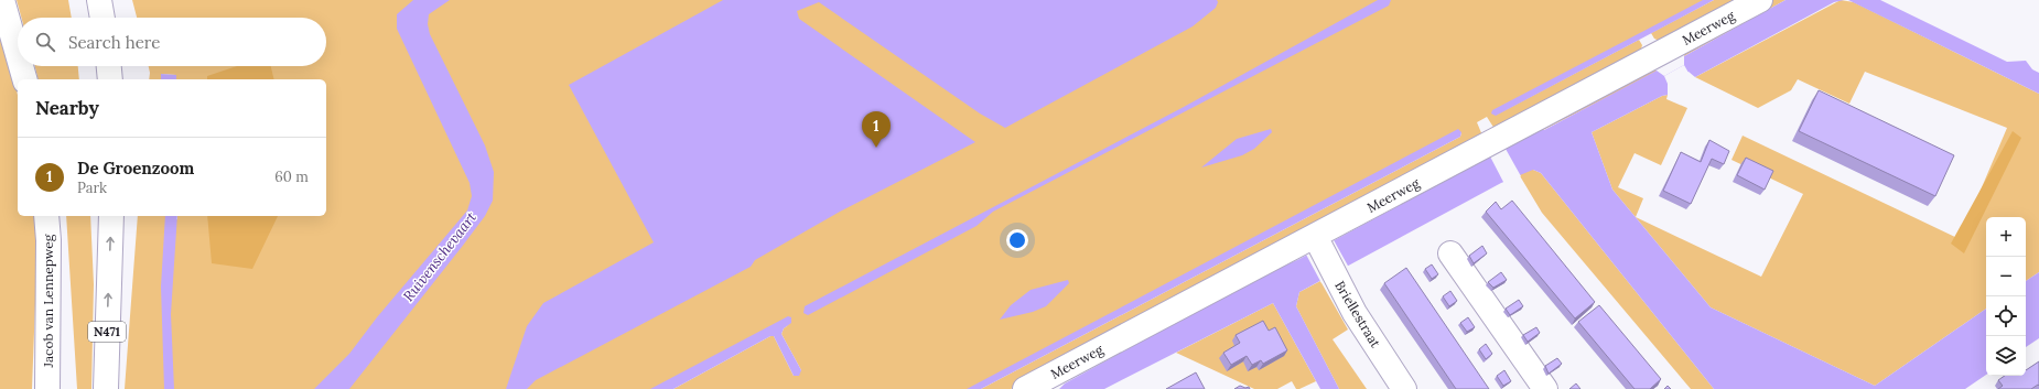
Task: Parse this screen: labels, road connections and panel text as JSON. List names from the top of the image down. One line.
{"streets":{"street":["Meerweg","Jacob van Lennepweg","Briellestraat","N471"]},"crossings":[["Meerweg","Briellestraat"]],"water":["Ruivenschevaart"],"page":{"search":"Search here","heading":"Nearby","pins":"1","list":[{"mark":"1","name":"De Groenzoom","note":"Park","value":"60 m"}],"map_buttons":["+","−"]}}
